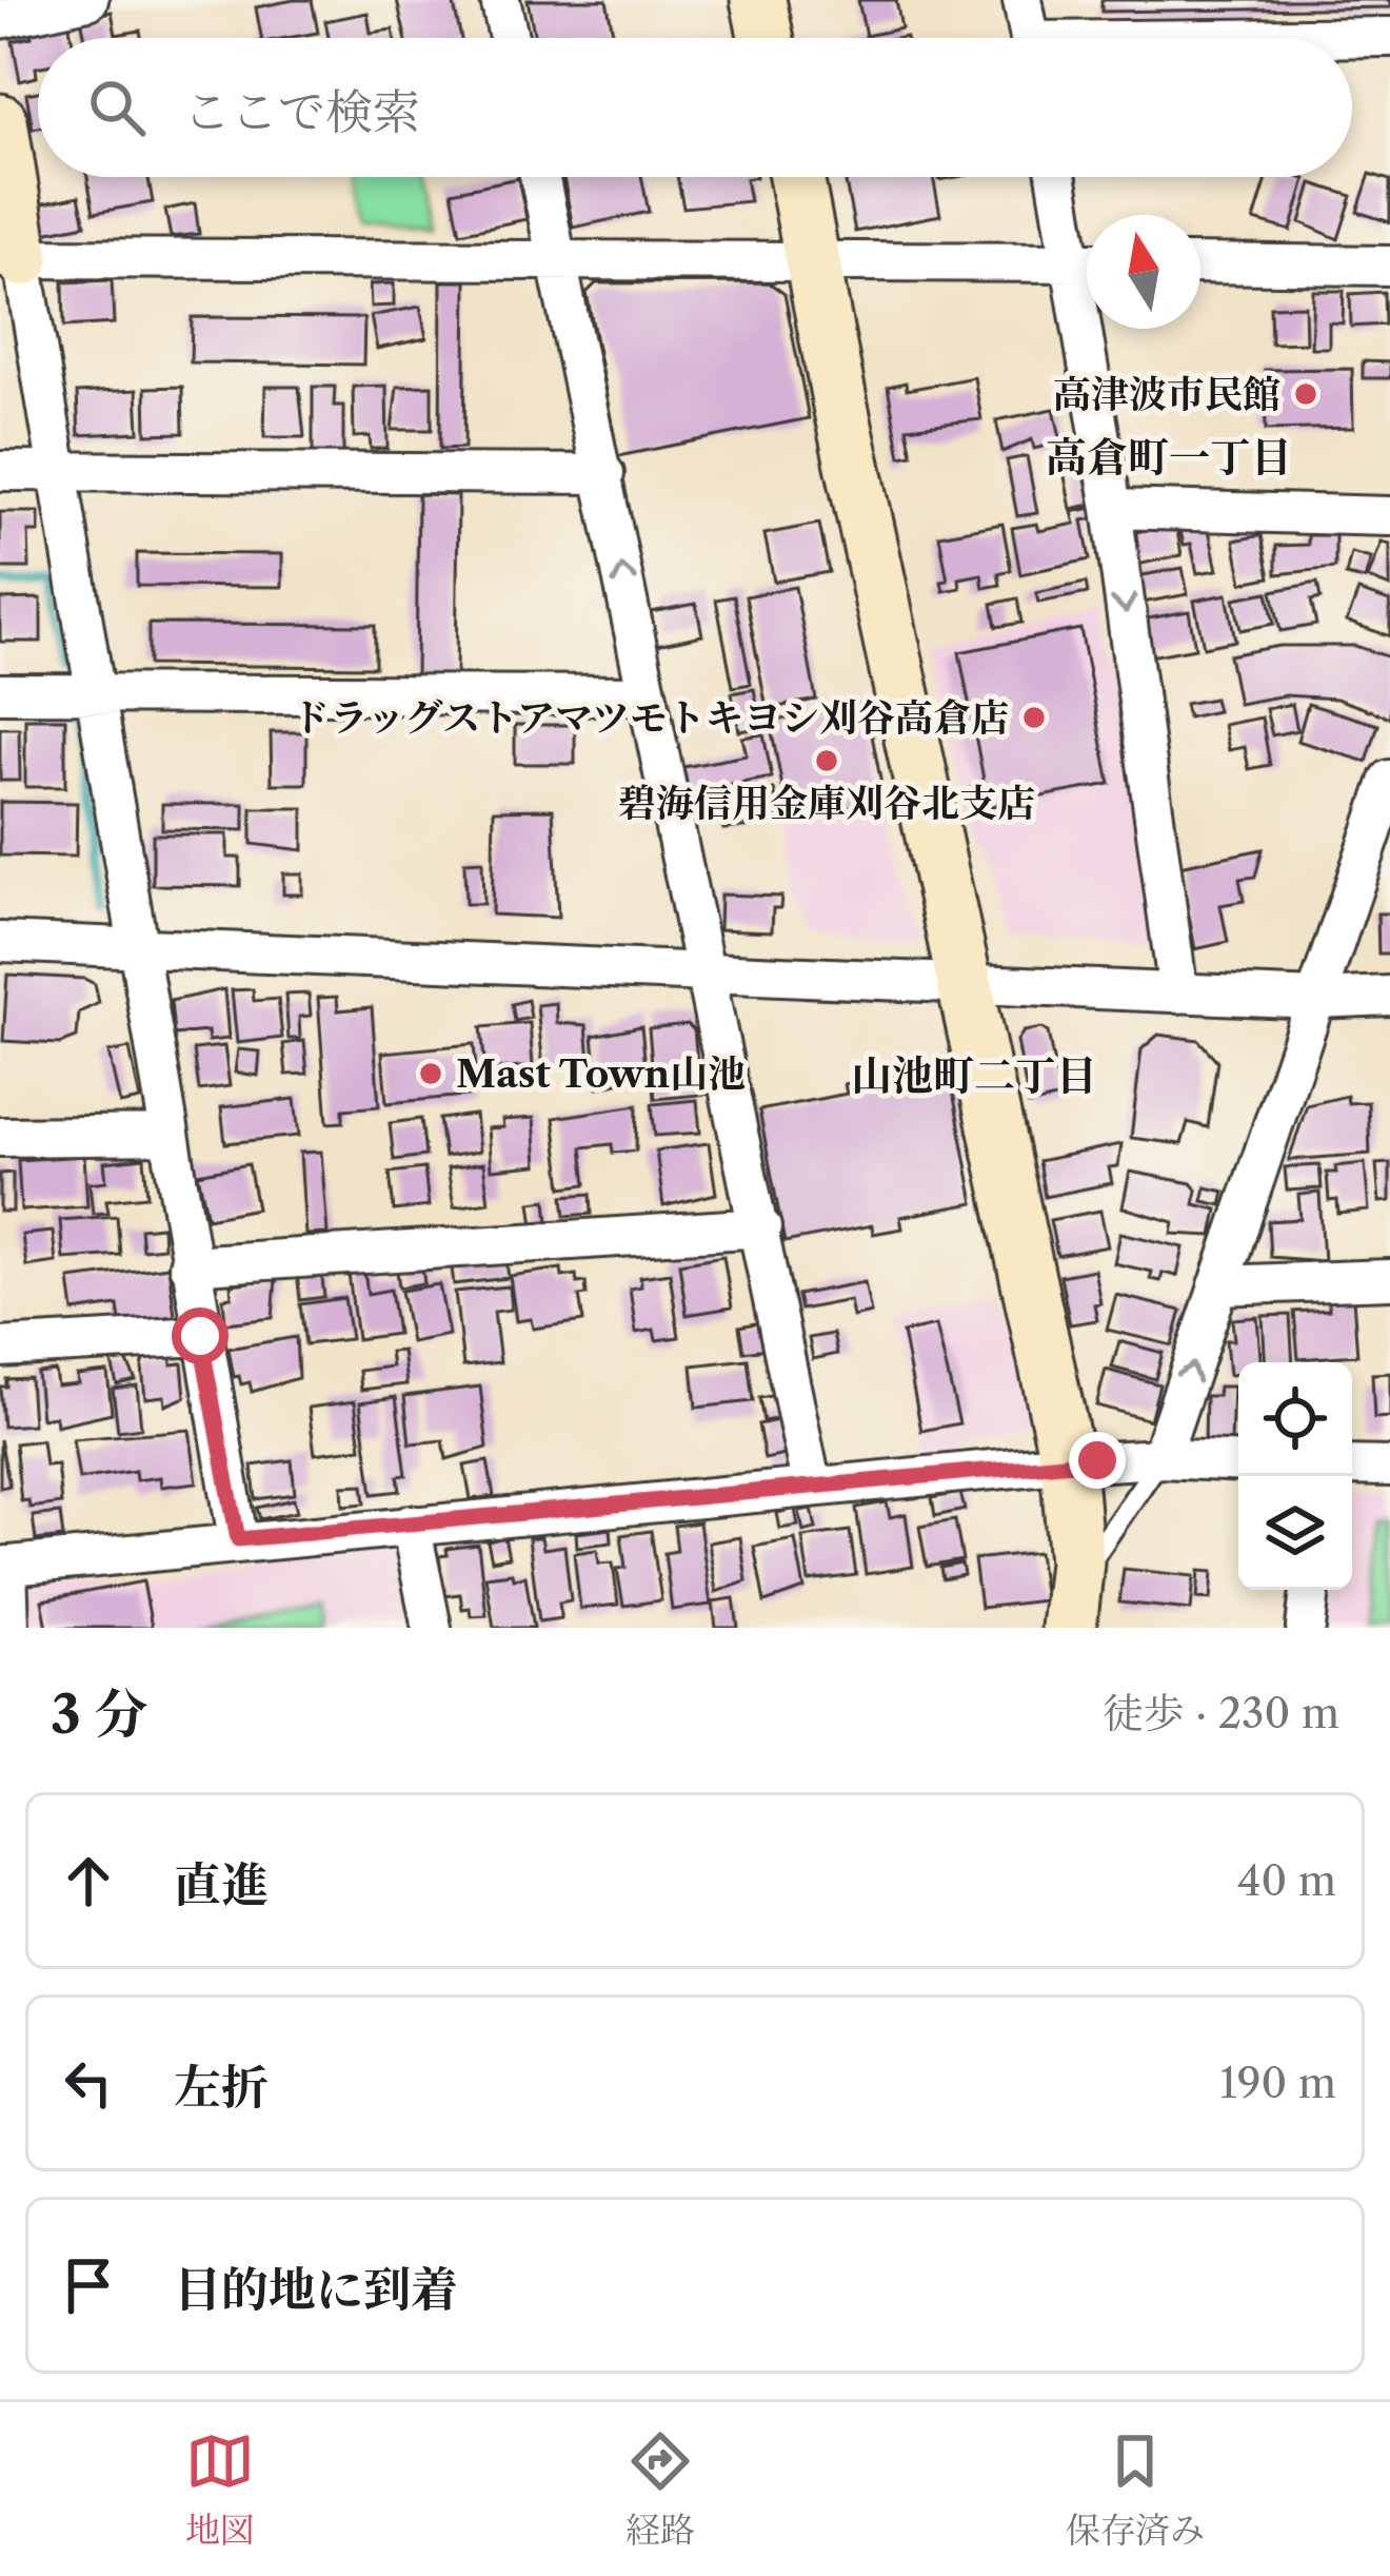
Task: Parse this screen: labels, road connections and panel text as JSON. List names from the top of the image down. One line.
{"districts":["高倉町一丁目","山池町二丁目"],"places":["高津波市民館","ドラッグストアマツモトキヨシ刈谷高倉店","碧海信用金庫刈谷北支店","Mast Town山池"],"north":"top","page":{"search":"ここで検索","heading":["3 分","徒歩 · 230 m"],"list":[["直進","40 m"],["左折","190 m"],"目的地に到着"],"nav":["地図","経路","保存済み"]}}
